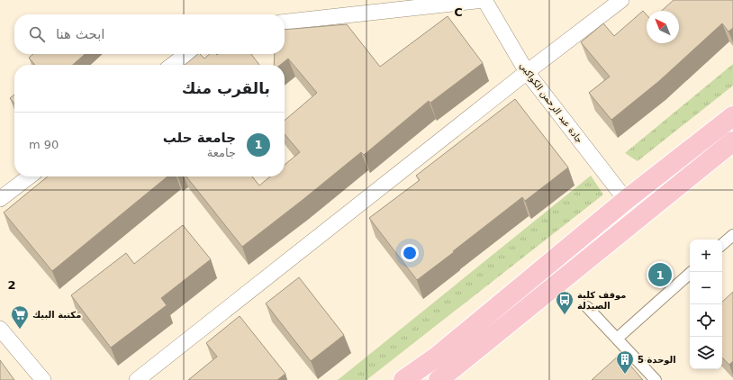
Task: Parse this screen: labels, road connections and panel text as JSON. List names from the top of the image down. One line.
{"streets":{"street":["جادة عبد الرحمن الكواكبي"]},"places":{"bus stop":["موقف كلية الصيدلة"],"supermarket":["مكتبة البيك"],"building":["الوحدة 5"]},"north":"top left","page":{"search":"ابحث هنا","heading":"بالقرب منك","list":[{"mark":"1","name":"جامعة حلب","note":"جامعة","value":"90 m"}],"map_buttons":["+","−"],"pins":"1"},"grid":{"columns":["C"],"rows":["2"]}}
